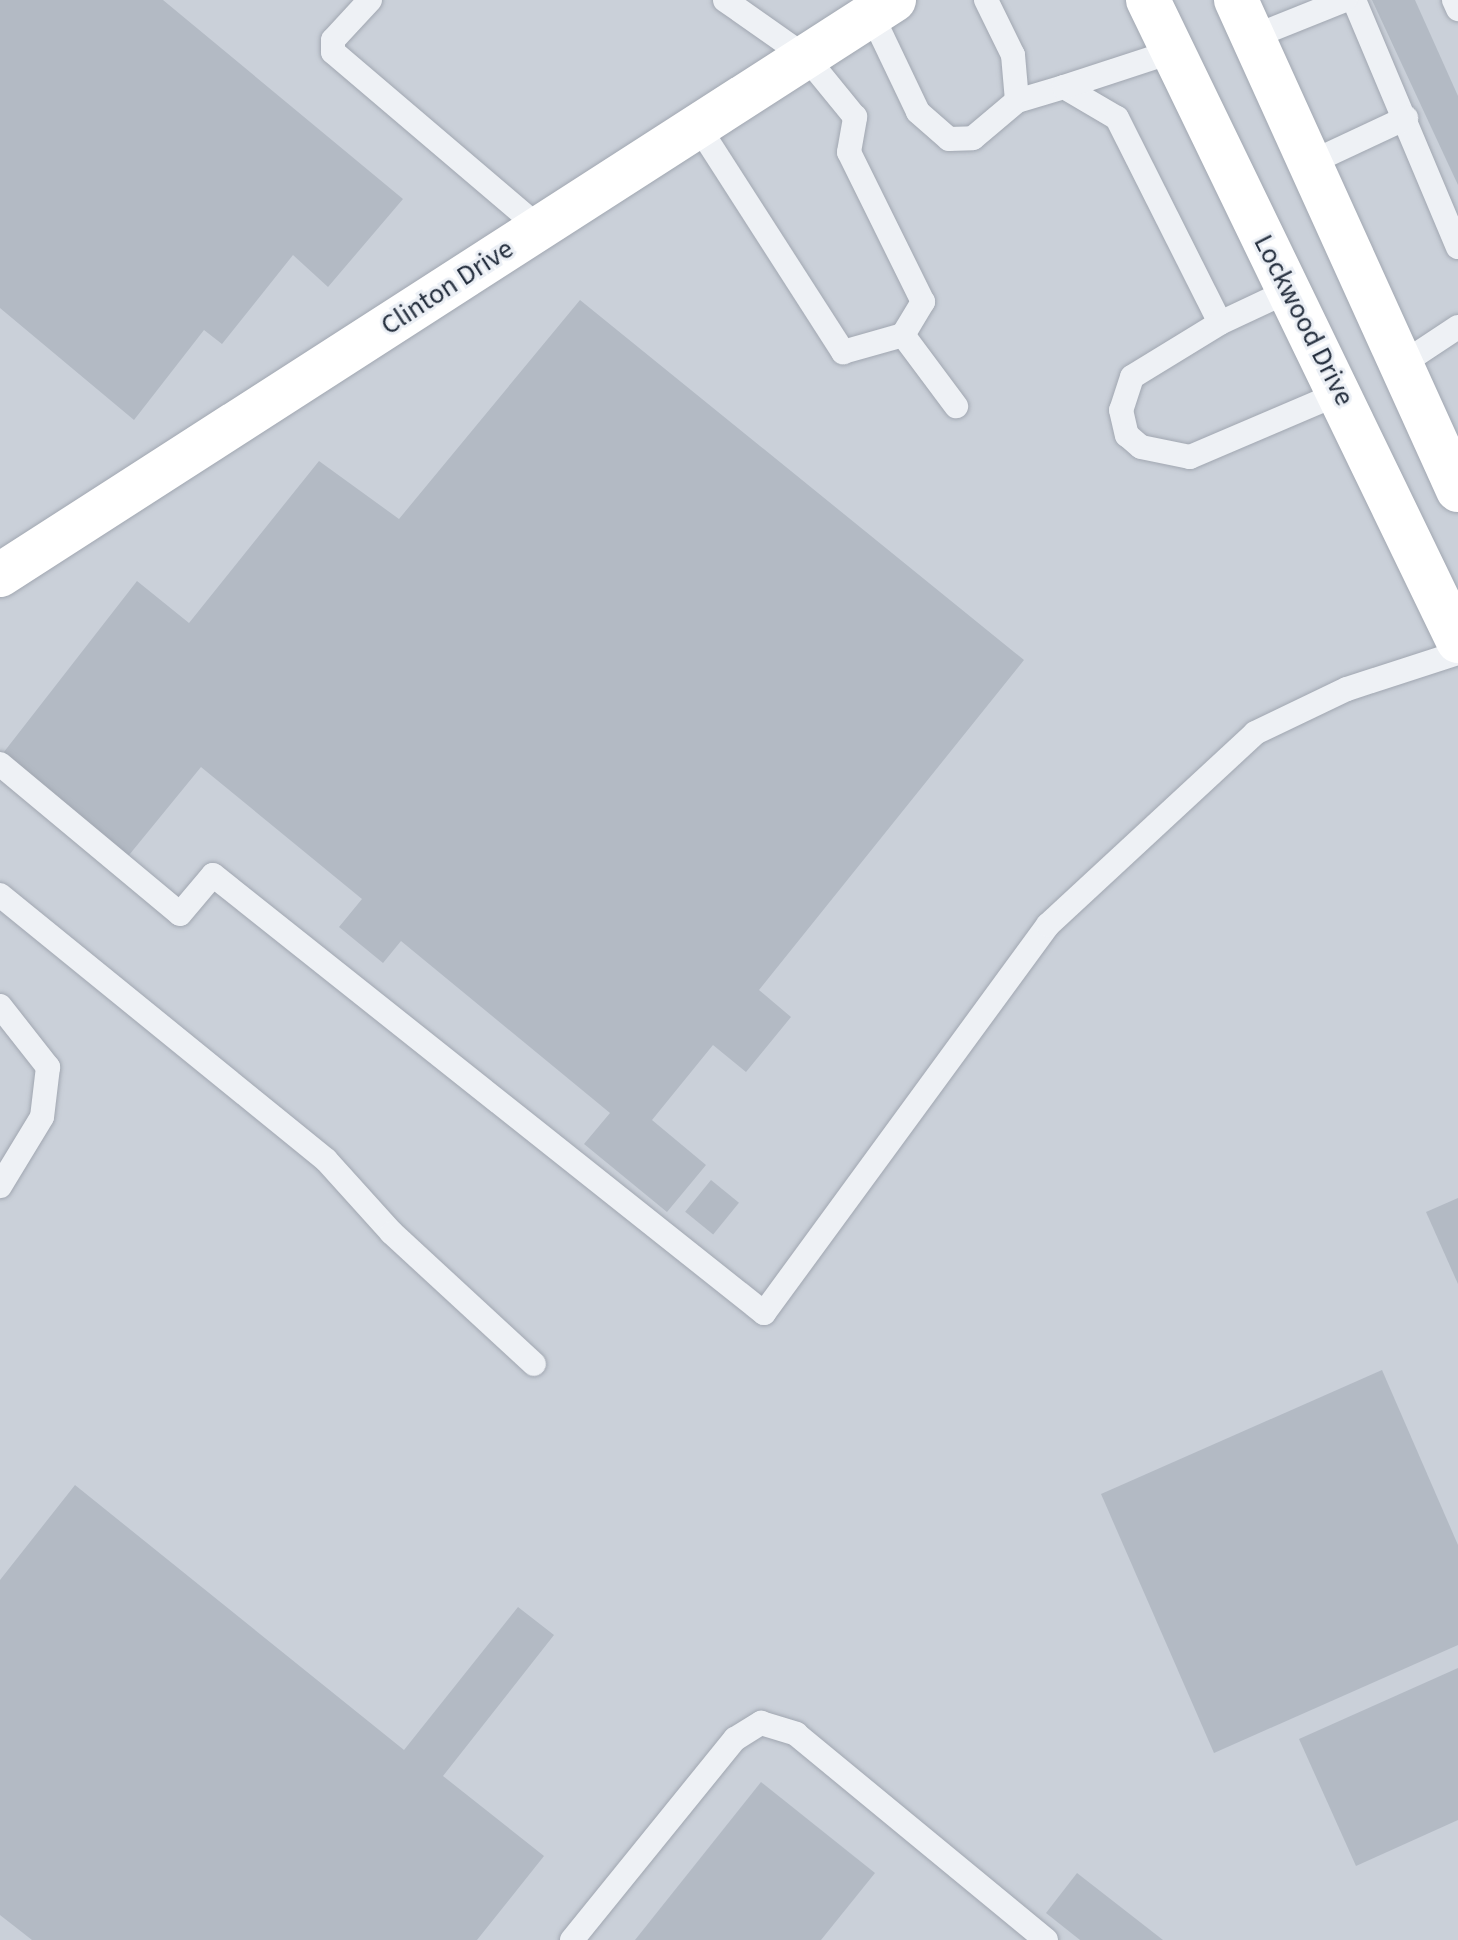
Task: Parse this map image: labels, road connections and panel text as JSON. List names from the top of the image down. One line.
{"streets":{"main road":["Clinton Drive","Lockwood Drive"]}}
